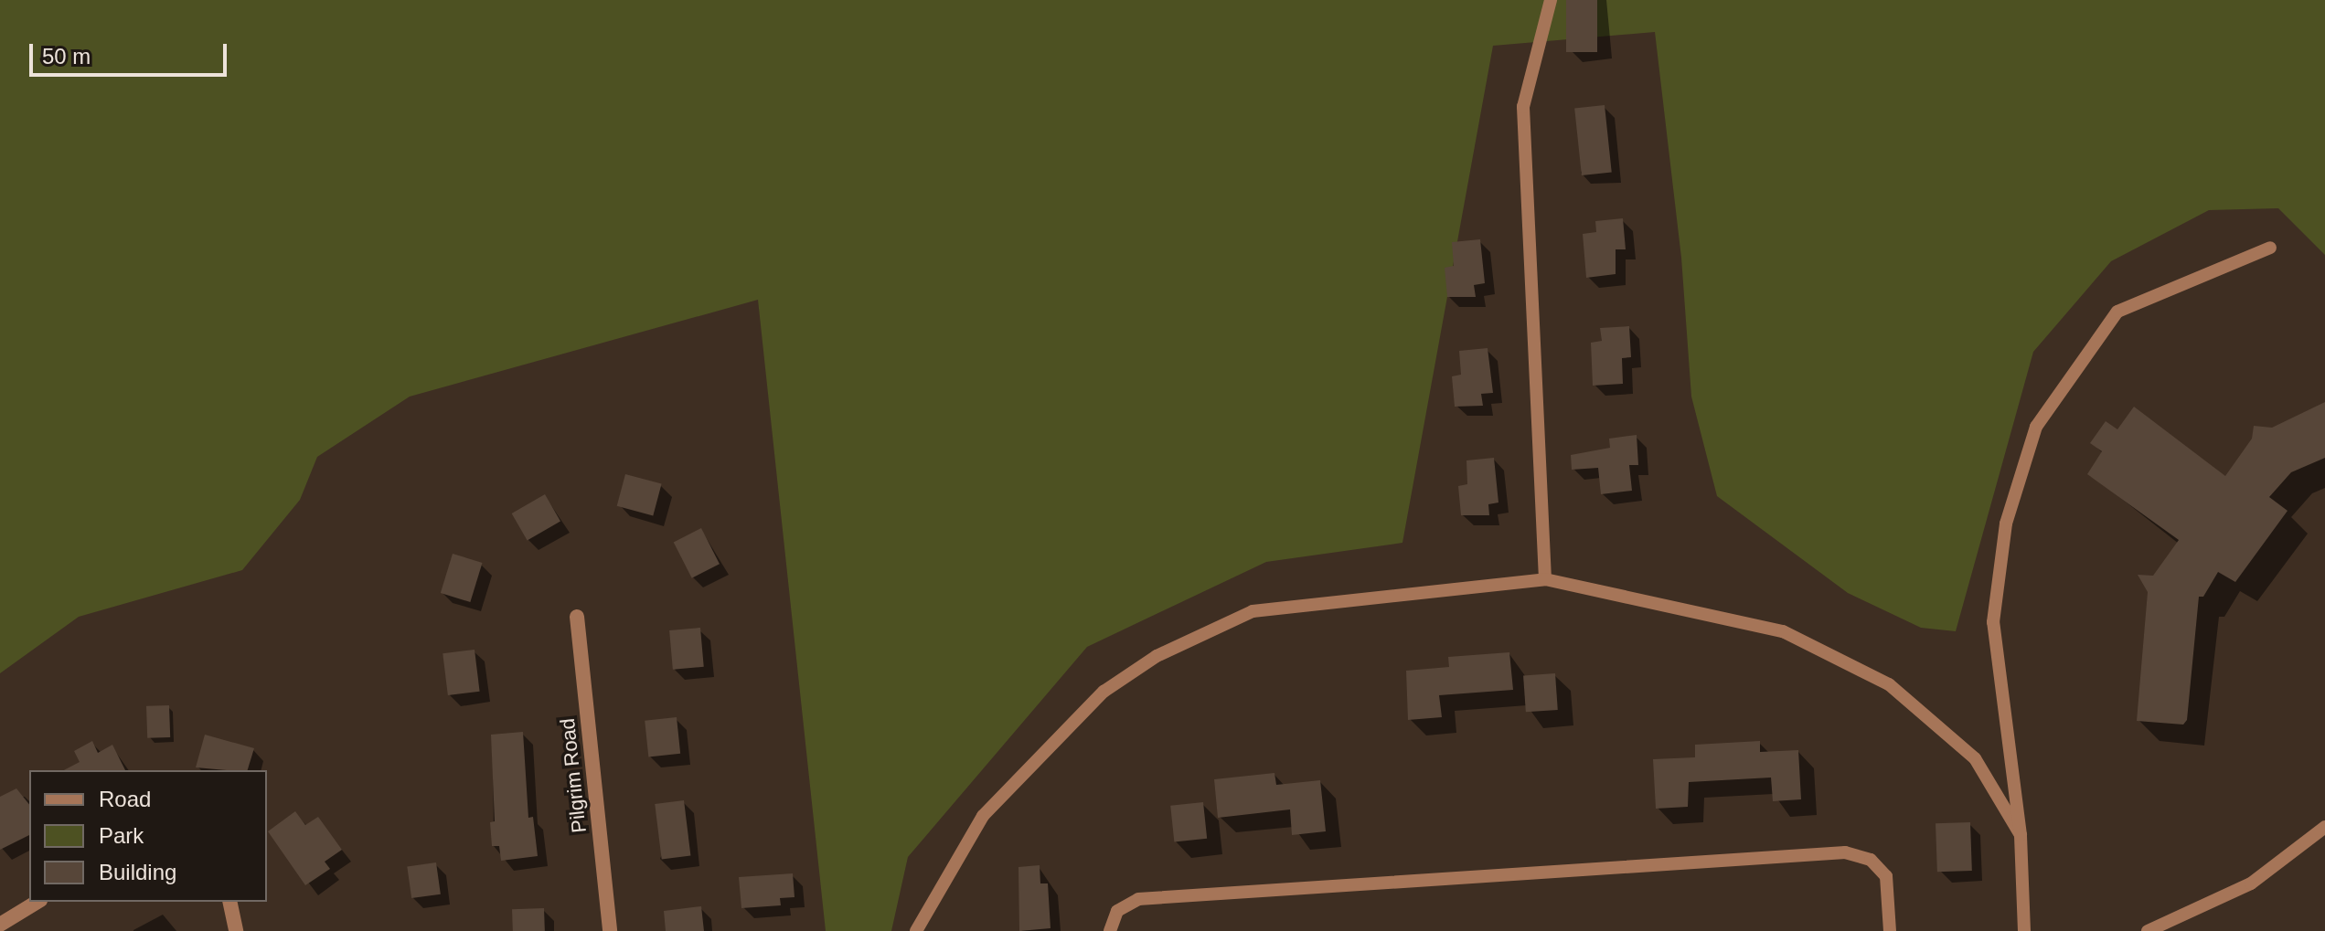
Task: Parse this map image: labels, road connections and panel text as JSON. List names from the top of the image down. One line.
{"streets":{"street":["Pilgrim Road"]},"legend":["Road","Park","Building"],"scale_bar":"50 m"}
